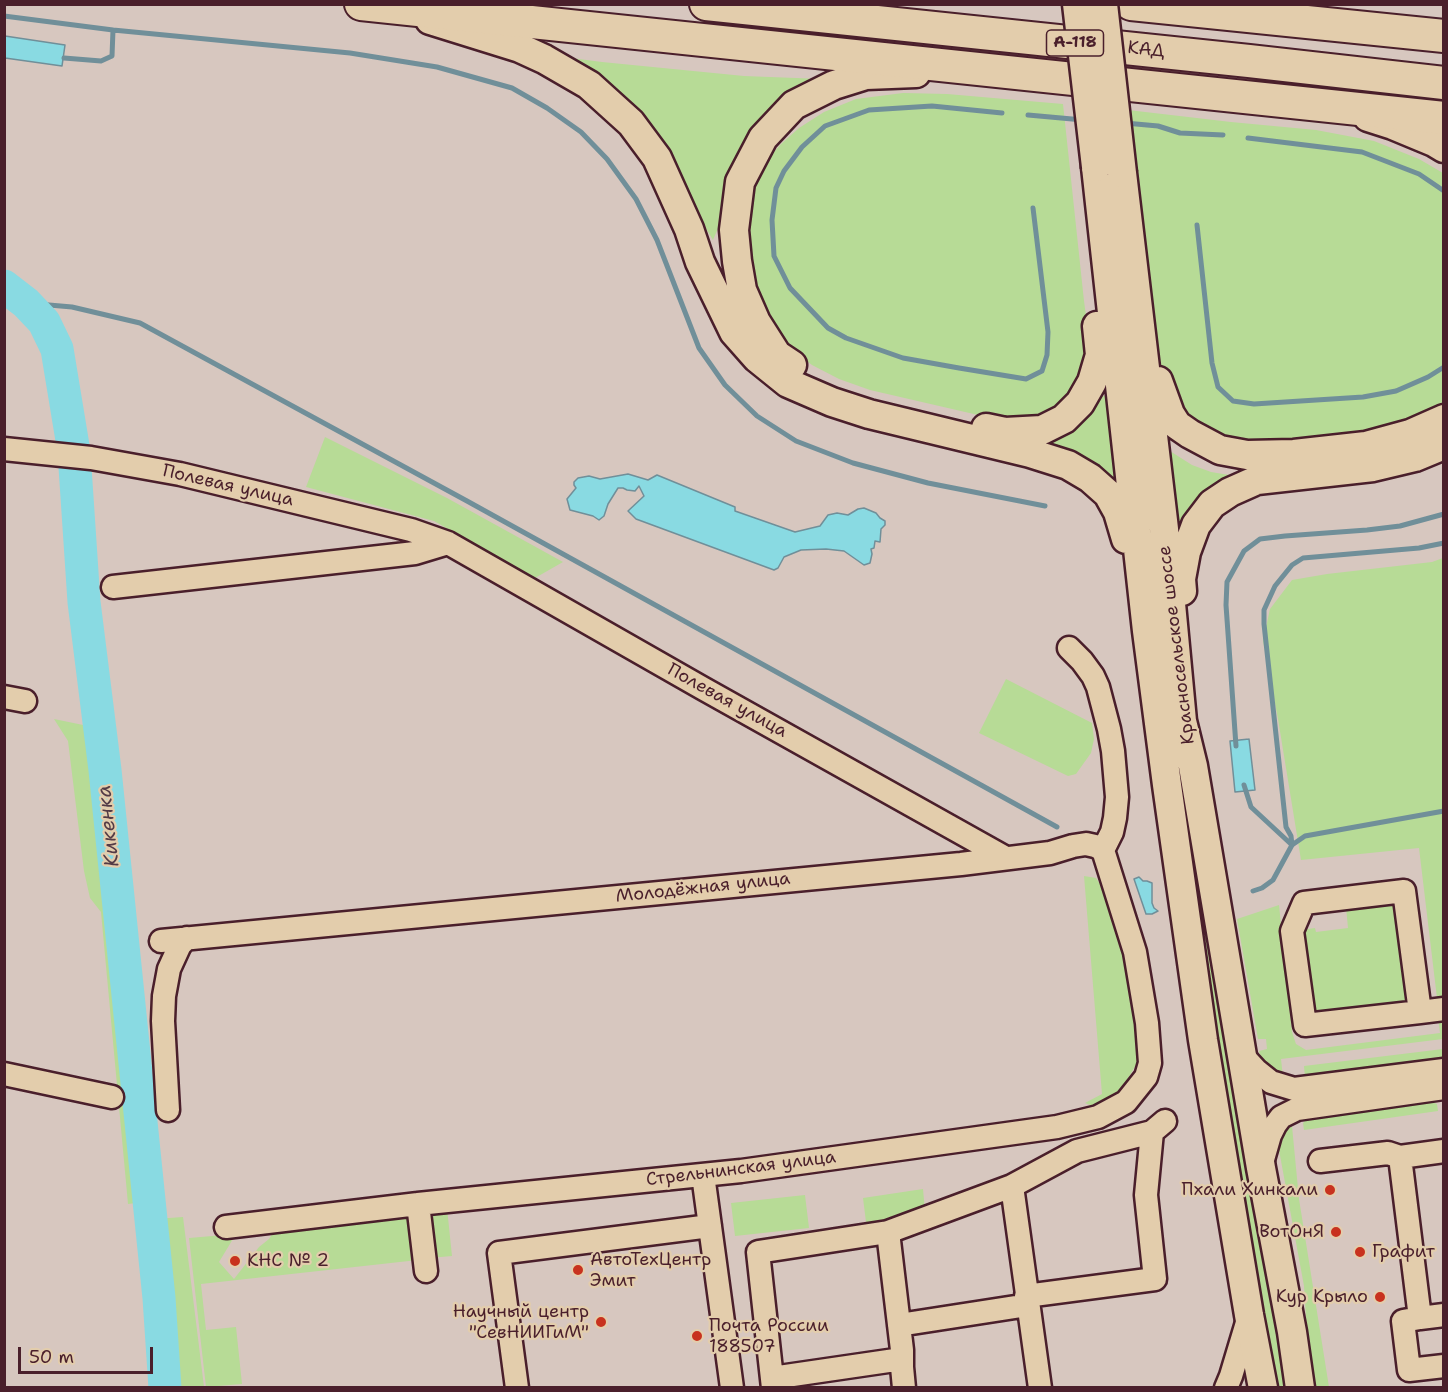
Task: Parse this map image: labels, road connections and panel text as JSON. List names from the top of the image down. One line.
{"streets":{"highway":["А-118","КАД"],"main road":["Красносельское шоссе"],"street":["Полевая улица","Молодёжная улица","Стрельнинская улица"]},"crossings":[["Полевая улица","Молодёжная улица"],["Молодёжная улица","Стрельнинская улица"]],"water":["Кикенка"],"places":["Пхали Хинкали","ВотОнЯ","Графит","КНС № 2","АвтоТехЦентр Эмит","Кур Крыло","Научный центр \"СевНИИГиМ\"","Почта России 188507"],"scale_bar":"50 m"}
